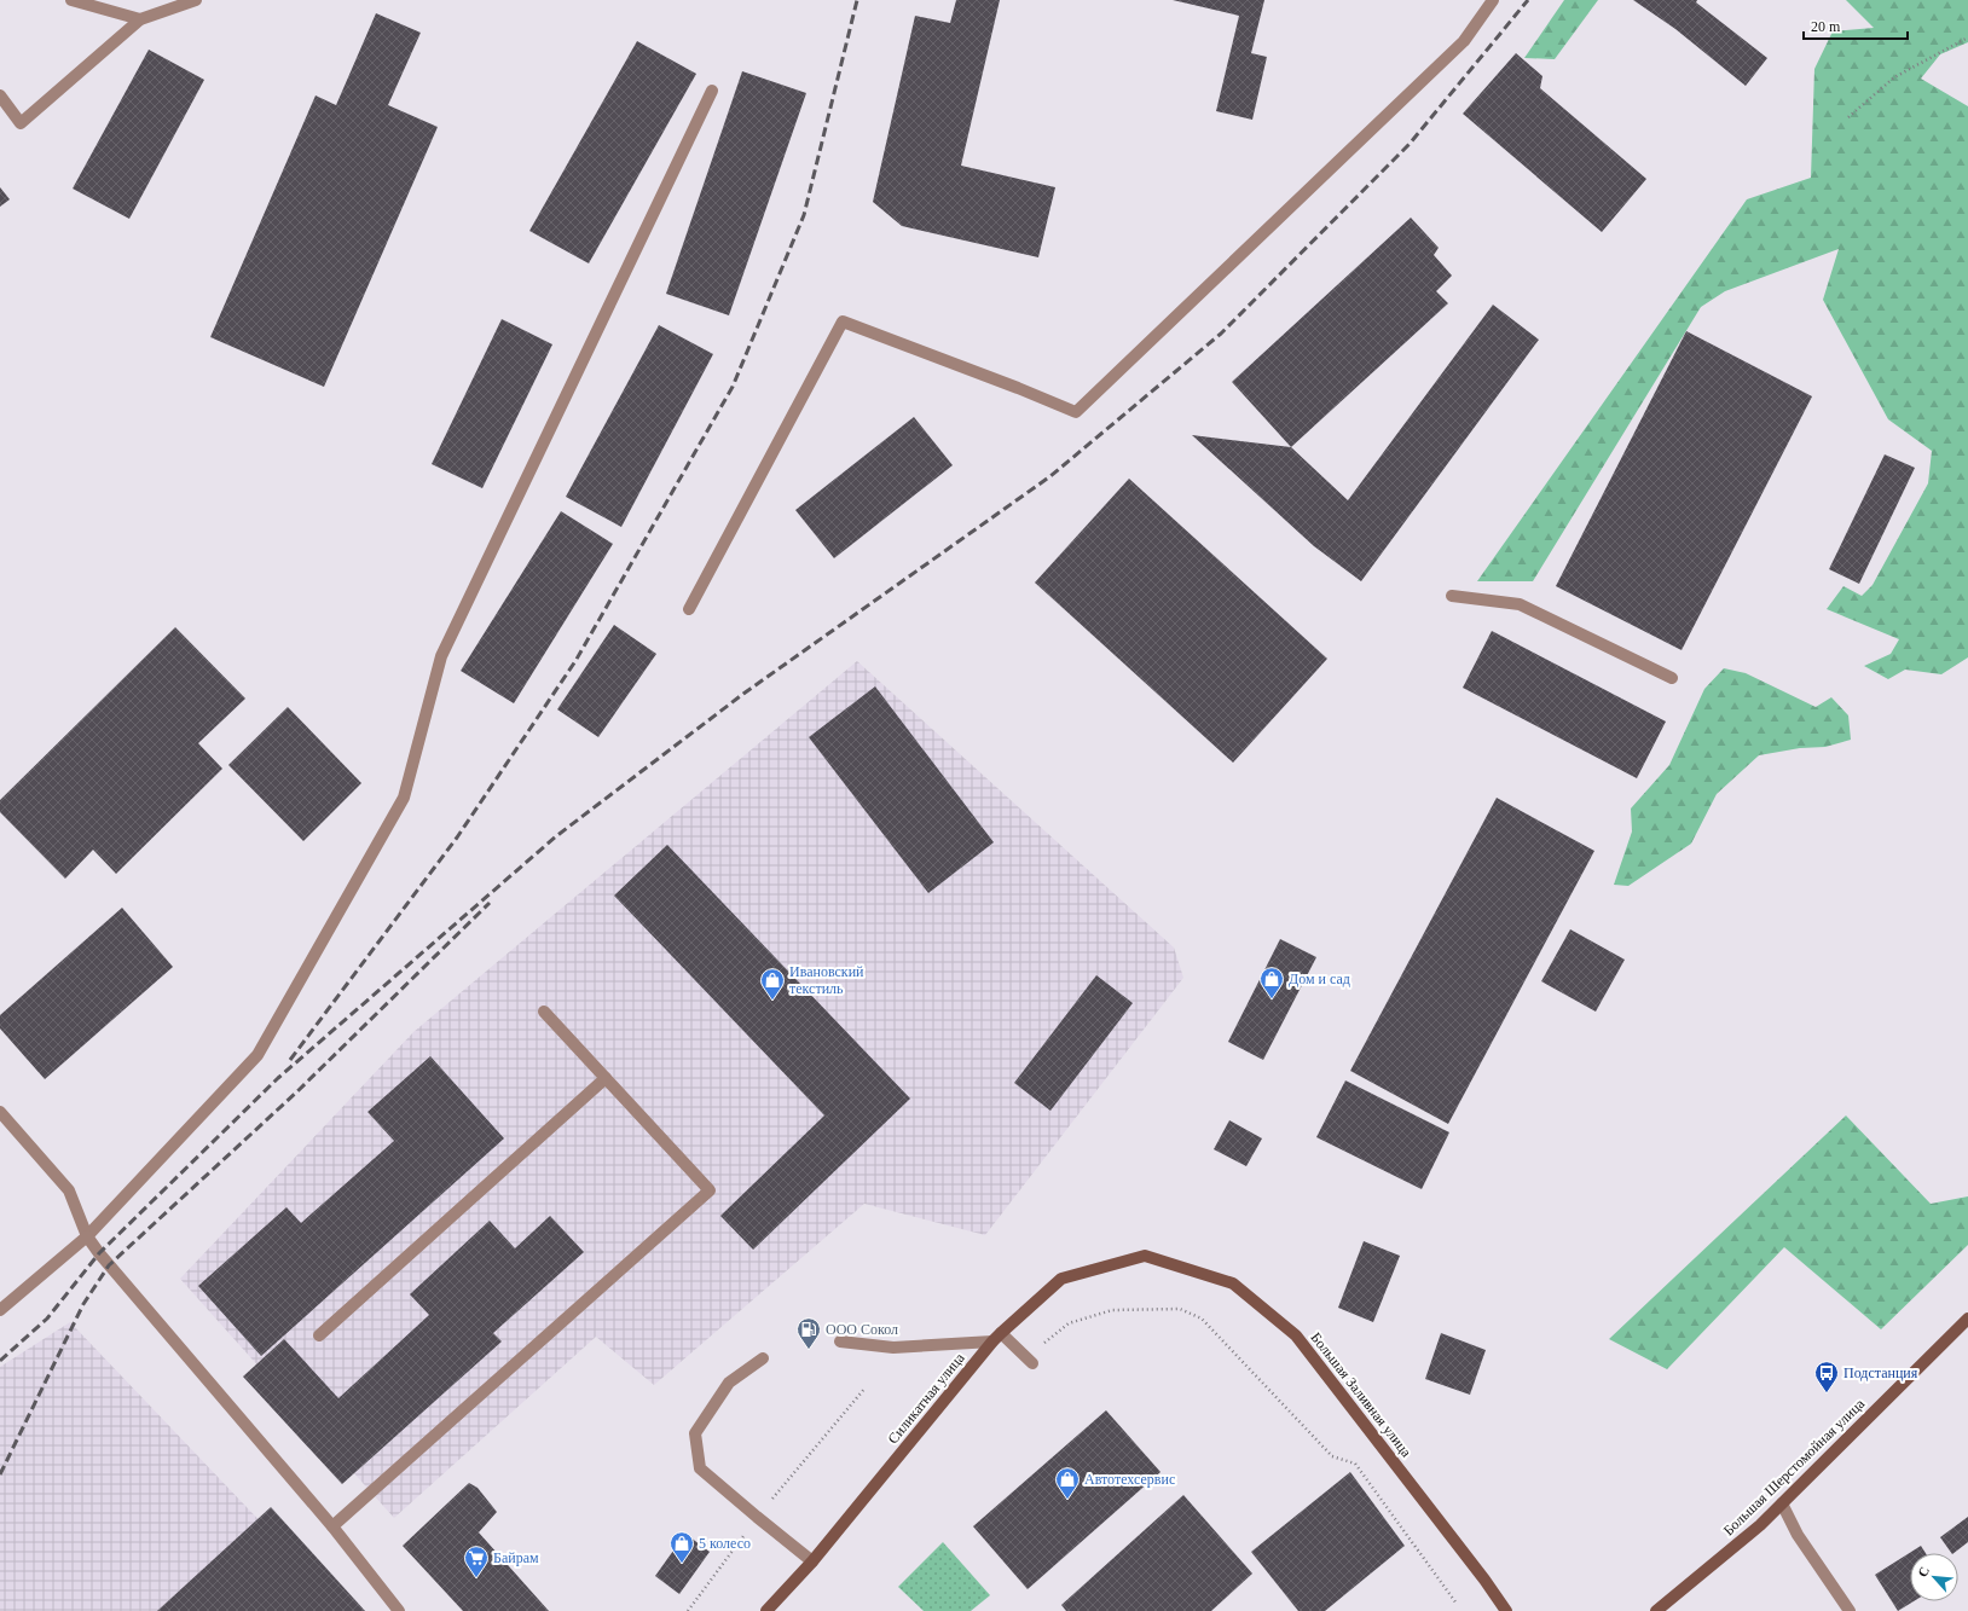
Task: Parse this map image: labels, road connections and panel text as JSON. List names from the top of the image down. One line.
{"streets":{"street":["Большая Заливная улица","Силикатная улица","Большая Шерстомойная улица"]},"crossings":[["Большая Заливная улица","Силикатная улица"]],"places":{"shop":["Дом и сад","Ивановский текстиль","Автотехсервис","5 колесо"],"fuel station":["ООО Сокол"],"bus stop":["Подстанция"],"supermarket":["Байрам"]},"scale_bar":"20 m","north":"top left"}
